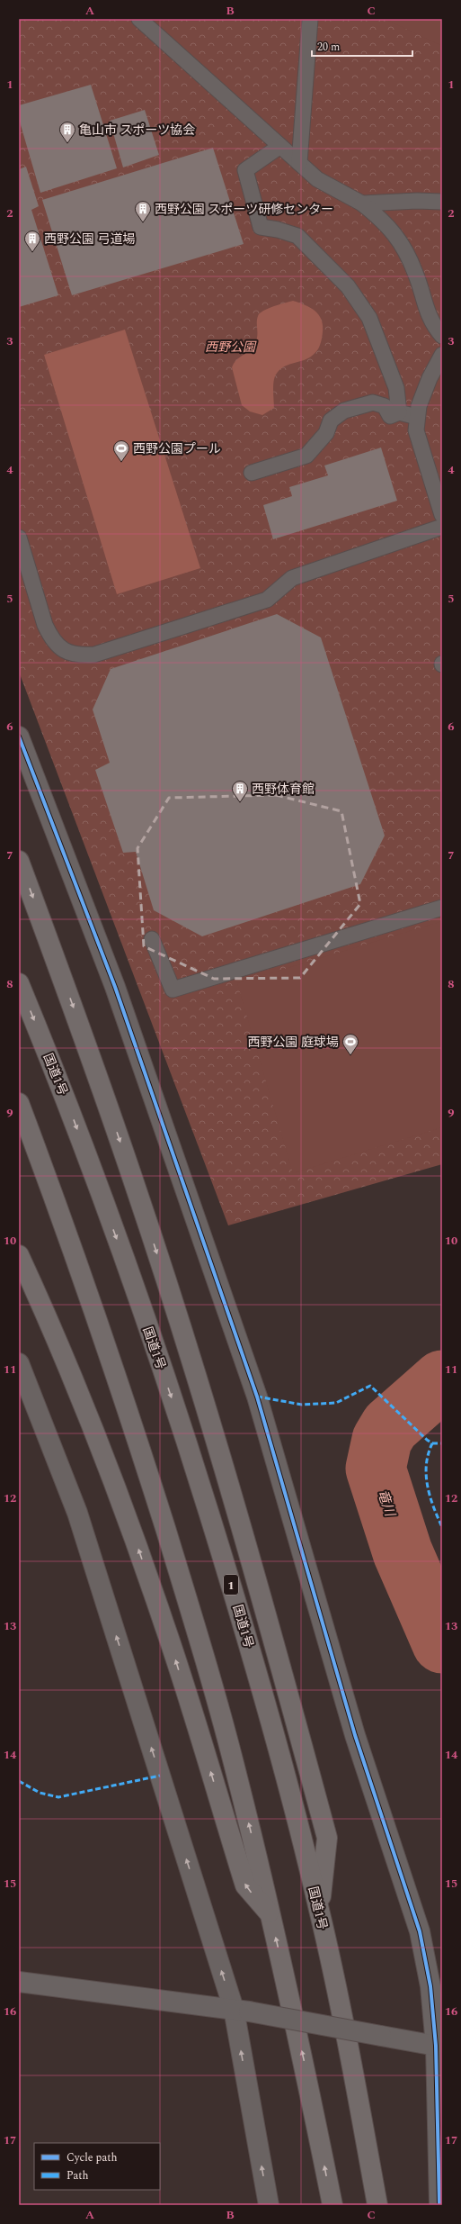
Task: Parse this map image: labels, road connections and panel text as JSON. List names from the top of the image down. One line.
{"streets":{"highway":["国道1号","1"]},"water":["竜川"],"parks":["西野公園"],"places":{"building":["亀山市 スポーツ協会","西野公園 スポーツ研修センター","西野公園 弓道場","西野体育館"],"sports":["西野公園プール","西野公園 庭球場"]},"legend":["Cycle path","Path"],"scale_bar":"20 m","grid":{"columns":["A","B","C"],"rows":["1","2","3","4","5","6","7","8","9","10","11","12","13","14","15","16","17"]}}
